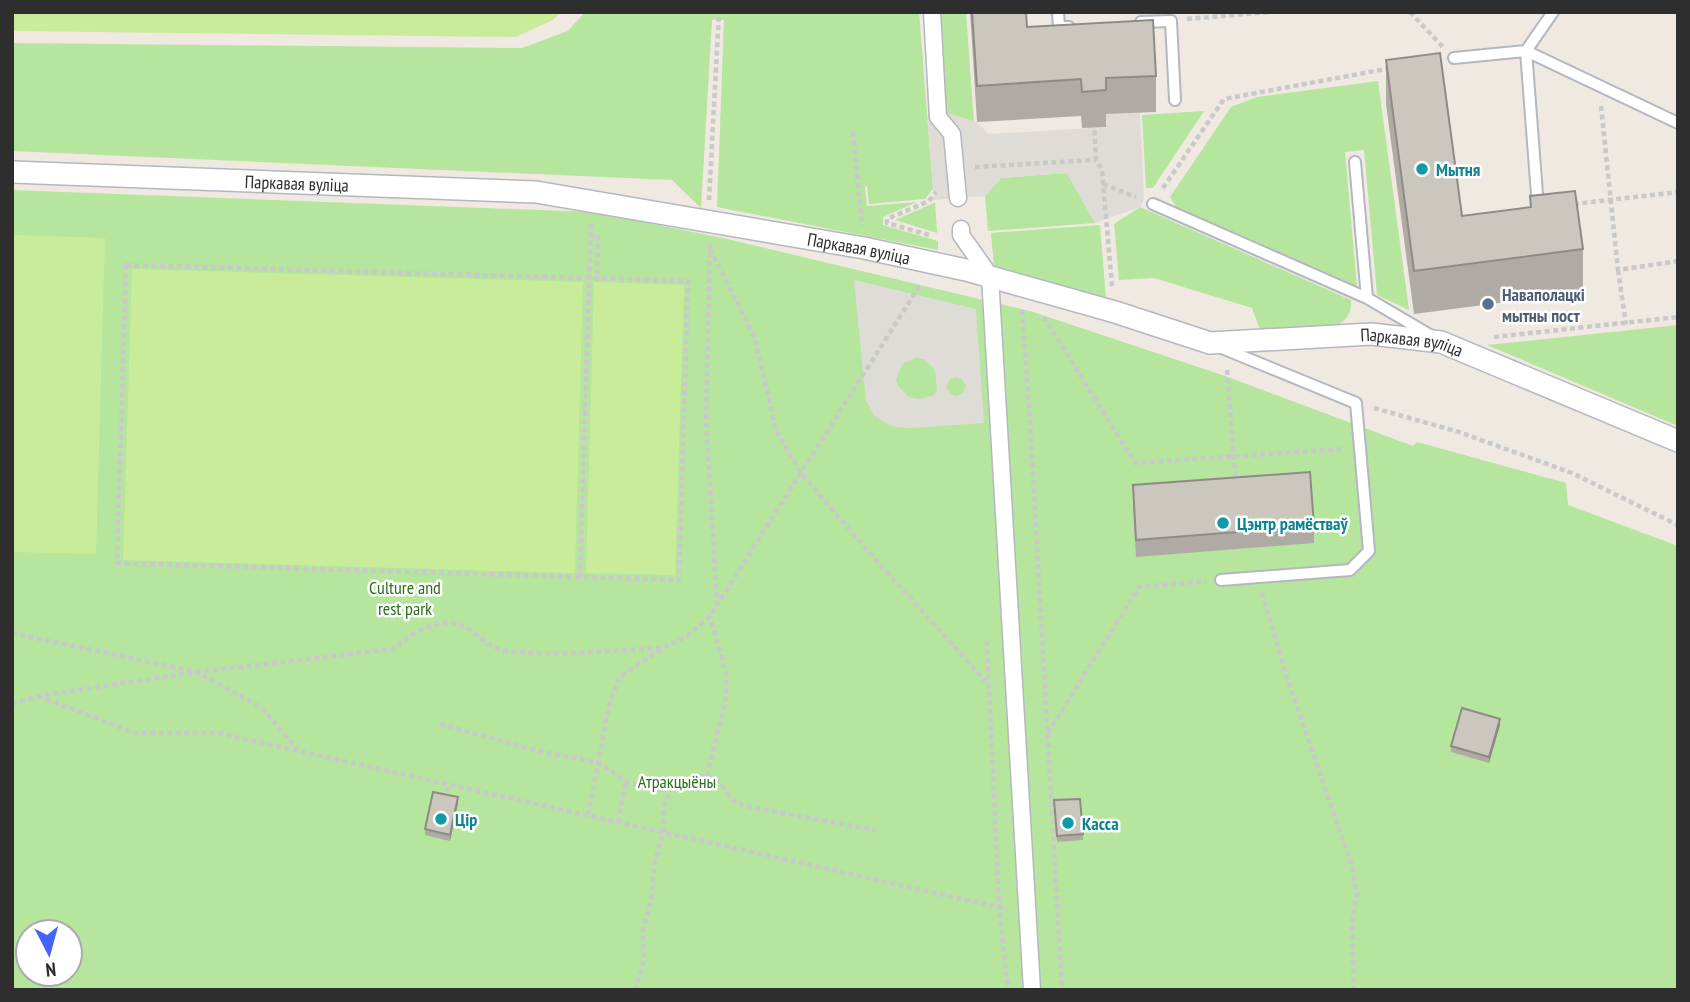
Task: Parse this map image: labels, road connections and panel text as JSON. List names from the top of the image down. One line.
{"streets":{"street":["Паркавая вуліца"]},"parks":["Culture and rest park","Атракцыёны"],"places":["Мытня","Наваполацкі мытны пост","Цэнтр рамёстваў","Цір","Касса"],"north":"bottom"}
